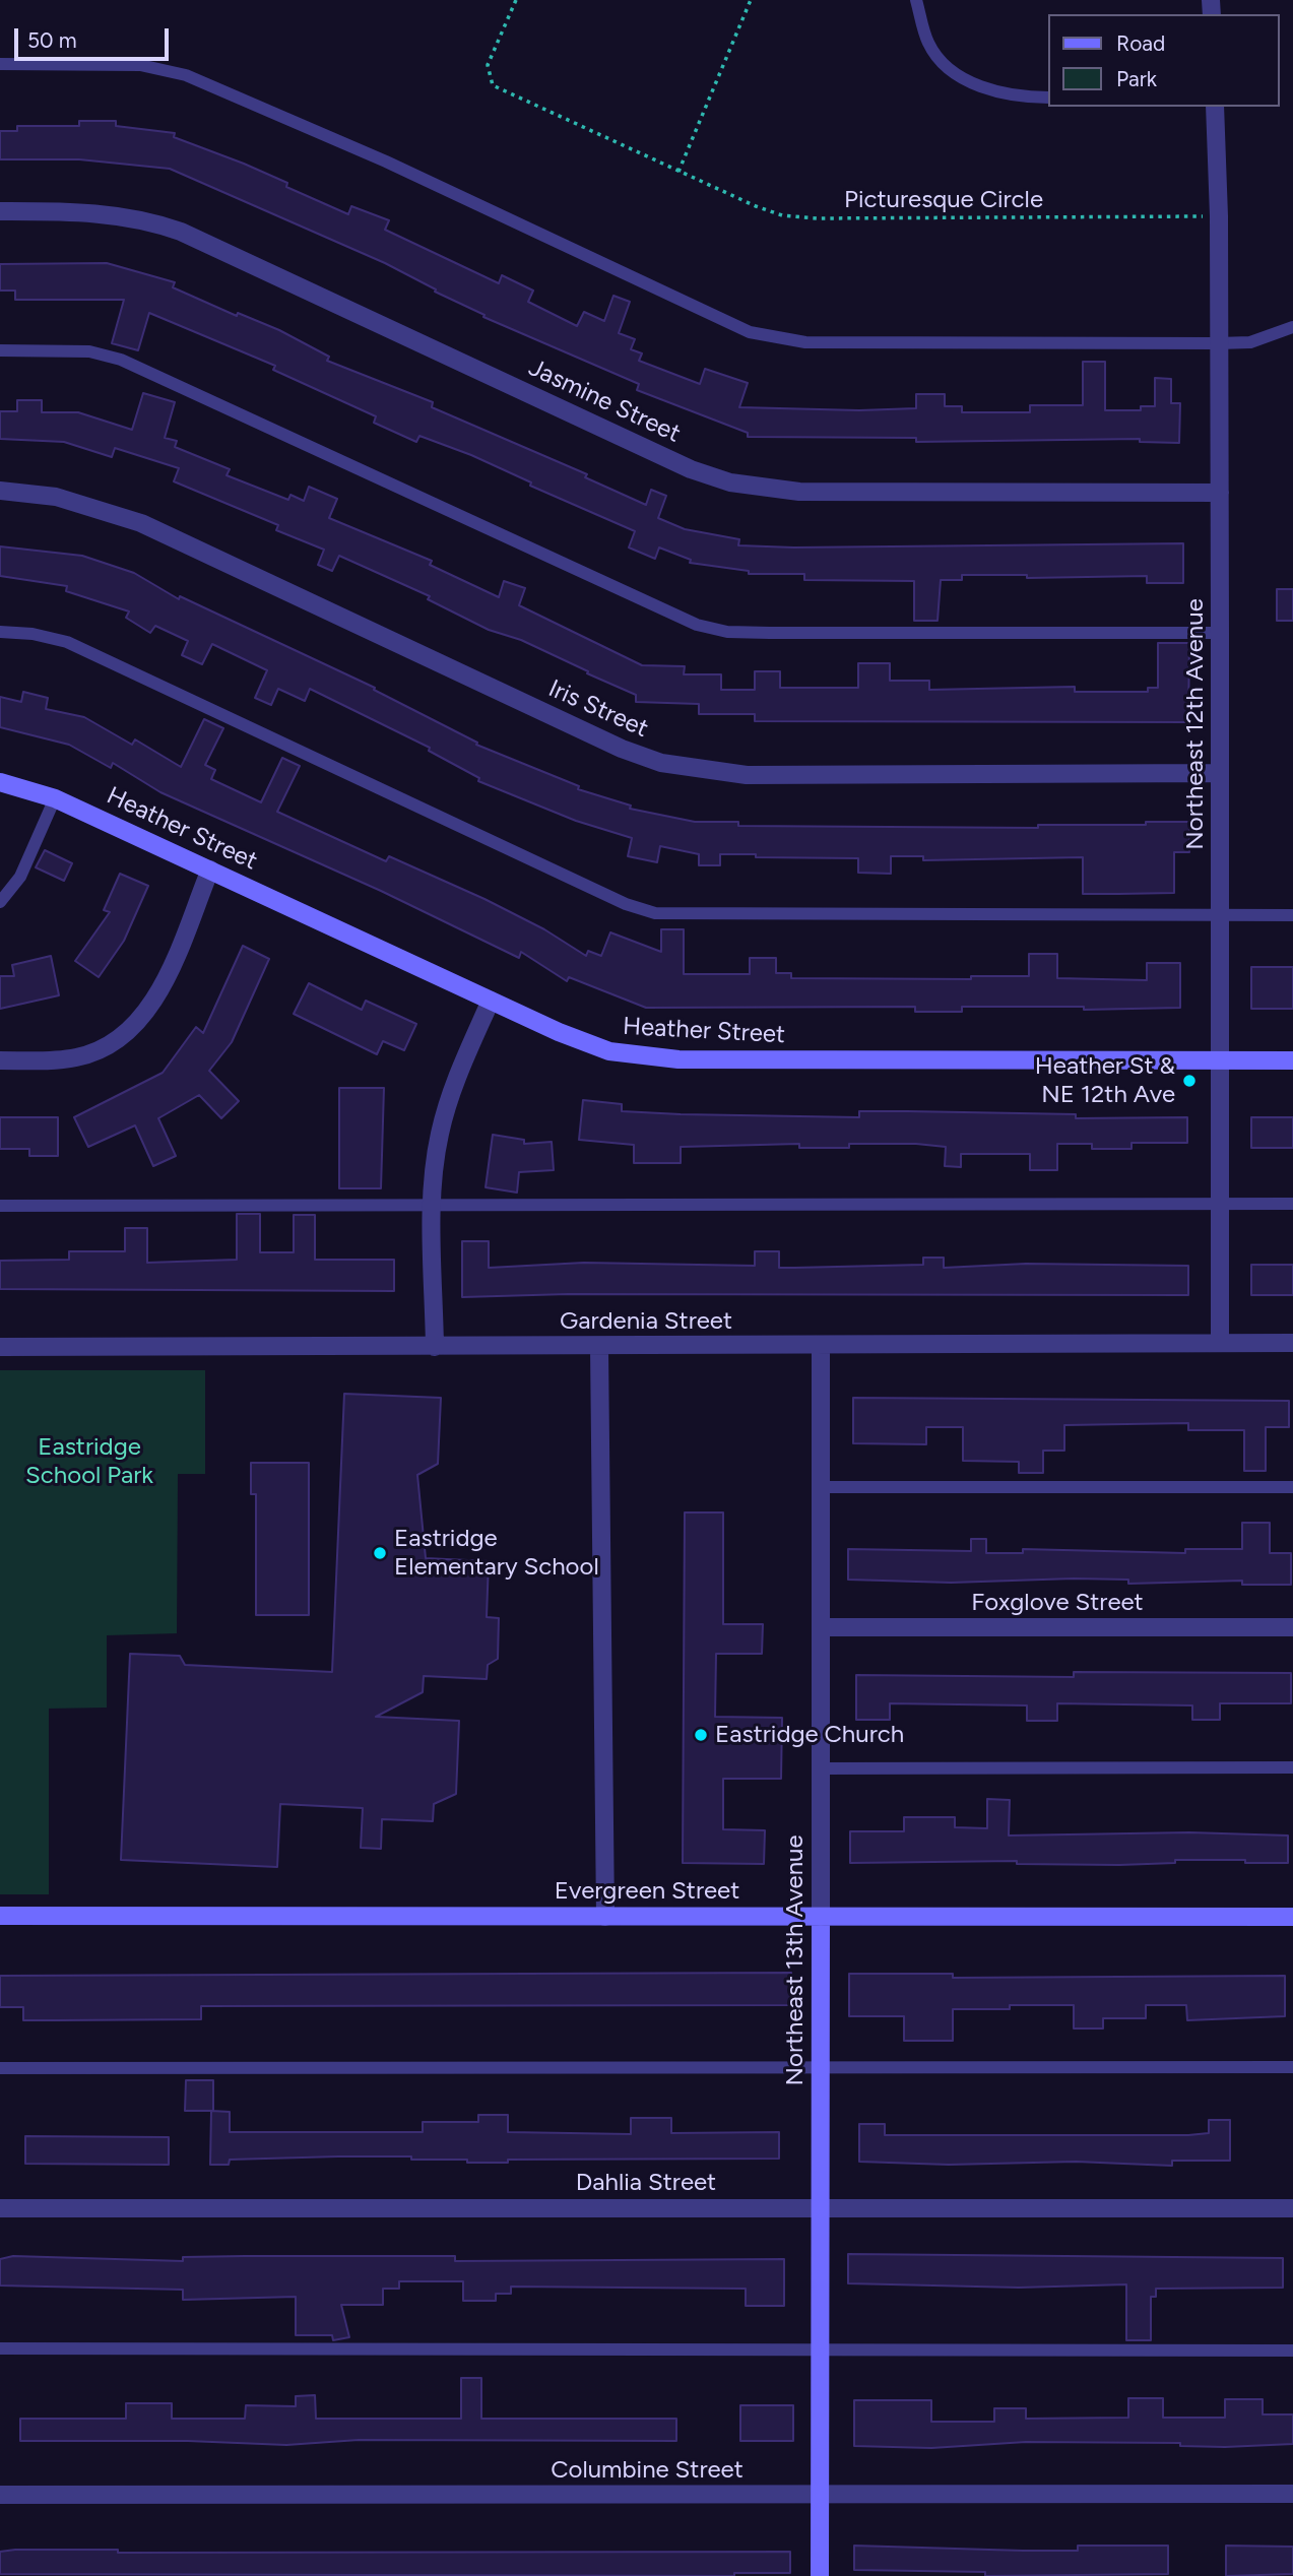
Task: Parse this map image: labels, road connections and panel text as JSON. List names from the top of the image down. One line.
{"streets":{"street":["Jasmine Street","Iris Street","Northeast 12th Avenue","Heather Street","Gardenia Street","Foxglove Street","Evergreen Street","Northeast 13th Avenue","Dahlia Street","Columbine Street"],"path":["Picturesque Circle"]},"crossings":[["Picturesque Circle","Northeast 12th Avenue"],["Jasmine Street","Northeast 12th Avenue"],["Iris Street","Northeast 12th Avenue"],["Northeast 12th Avenue","Heather Street"],["Northeast 12th Avenue","Gardenia Street"],["Gardenia Street","Northeast 13th Avenue"],["Foxglove Street","Northeast 13th Avenue"],["Evergreen Street","Northeast 13th Avenue"],["Northeast 13th Avenue","Dahlia Street"],["Northeast 13th Avenue","Columbine Street"]],"parks":["Eastridge School Park"],"places":["Heather St & NE 12th Ave","Eastridge Elementary School","Eastridge Church"],"legend":["Road","Park"],"scale_bar":"50 m"}
